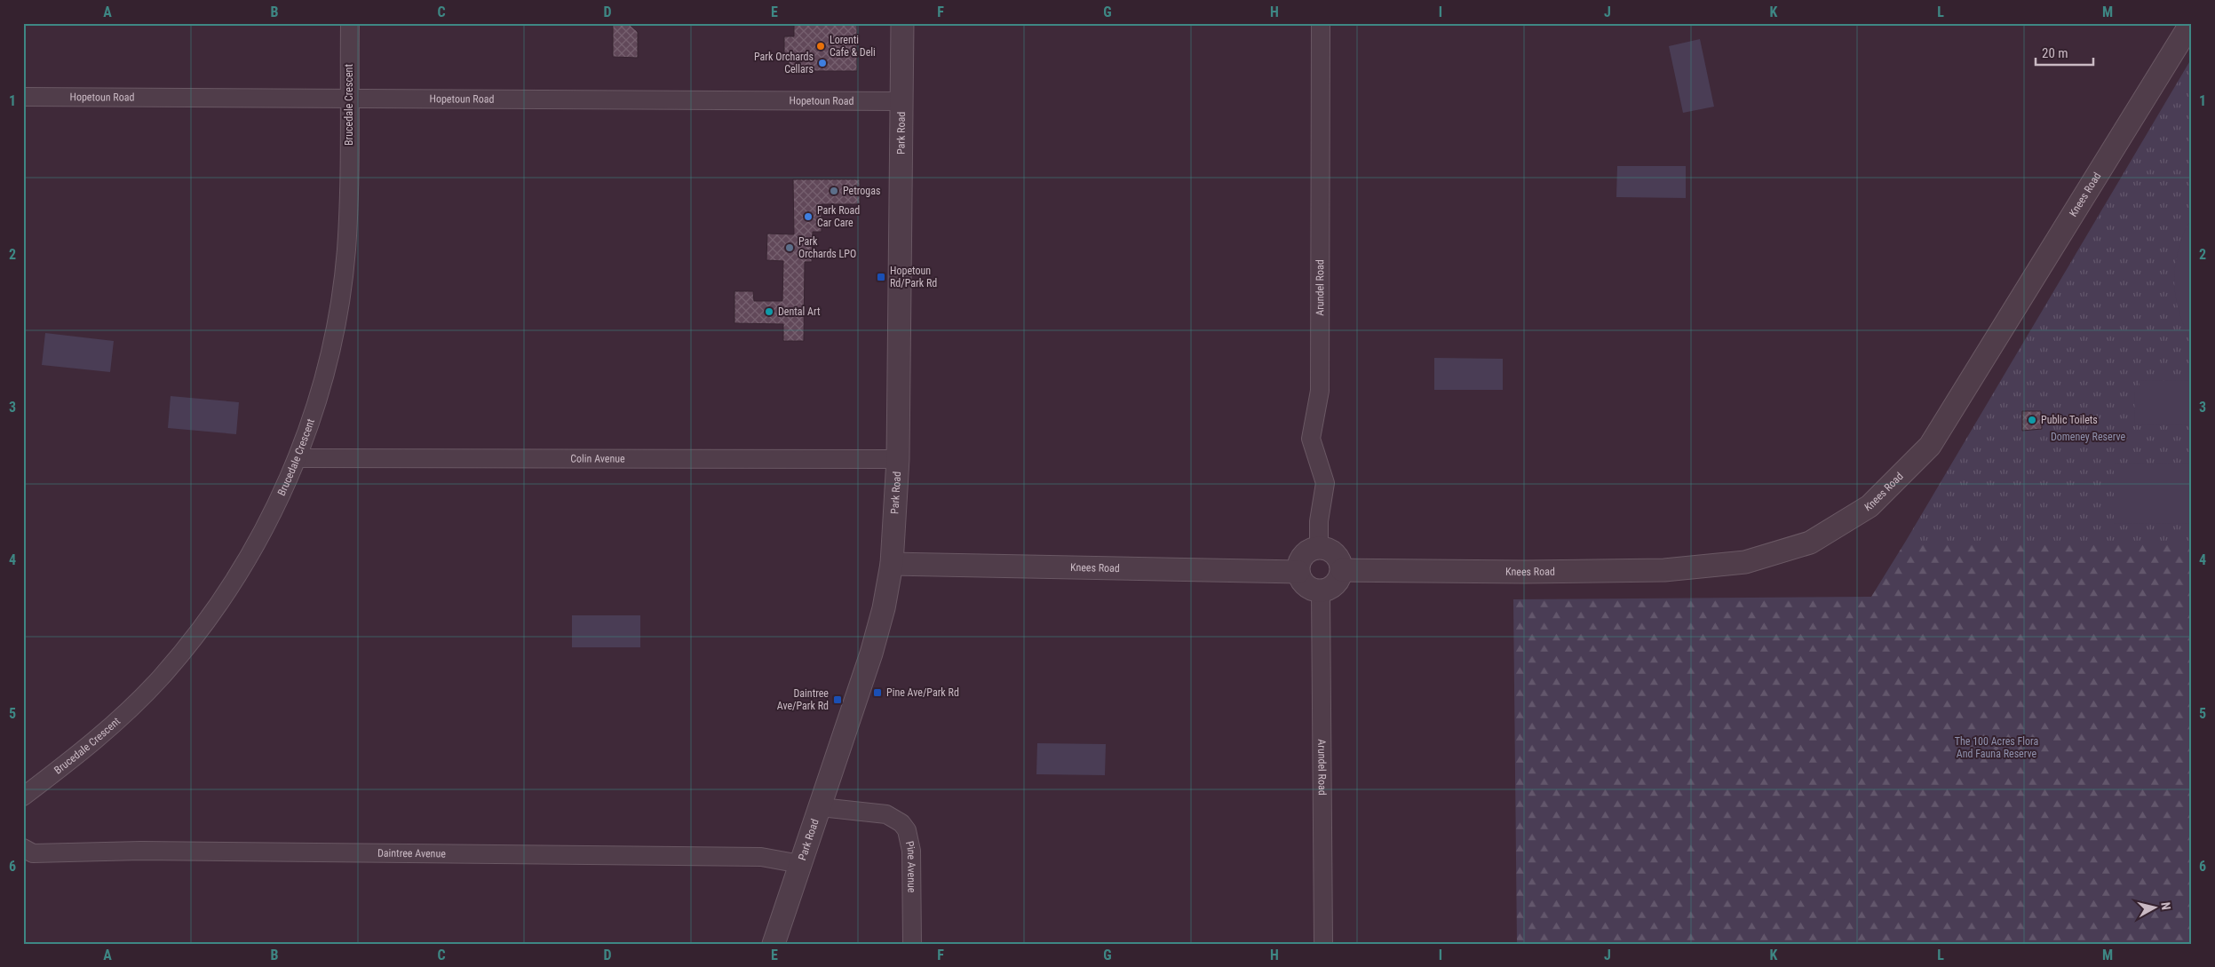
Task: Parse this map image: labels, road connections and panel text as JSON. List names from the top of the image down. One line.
{"streets":{"street":["Hopetoun Road","Brucedale Crescent","Park Road","Knees Road","Arundel Road","Colin Avenue","Daintree Avenue","Pine Avenue"]},"crossings":[["Hopetoun Road","Brucedale Crescent"],["Hopetoun Road","Park Road"],["Brucedale Crescent","Colin Avenue"],["Park Road","Knees Road"],["Park Road","Colin Avenue"],["Park Road","Daintree Avenue"],["Park Road","Pine Avenue"],["Knees Road","Arundel Road"]],"parks":["Domeney Reserve","The 100 Acres Flora And Fauna Reserve"],"places":{"other":["Lorenti Cafe & Deli","Park Orchards Cellars","Petrogas","Park Road Car Care","Park Orchards LPO","Dental Art","Public Toilets"],"transit":["Hopetoun Rd/Park Rd","Pine Ave/Park Rd","Daintree Ave/Park Rd"]},"scale_bar":"20 m","north":"right","grid":{"columns":["A","B","C","D","E","F","G","H","I","J","K","L","M"],"rows":["1","2","3","4","5","6"]}}
